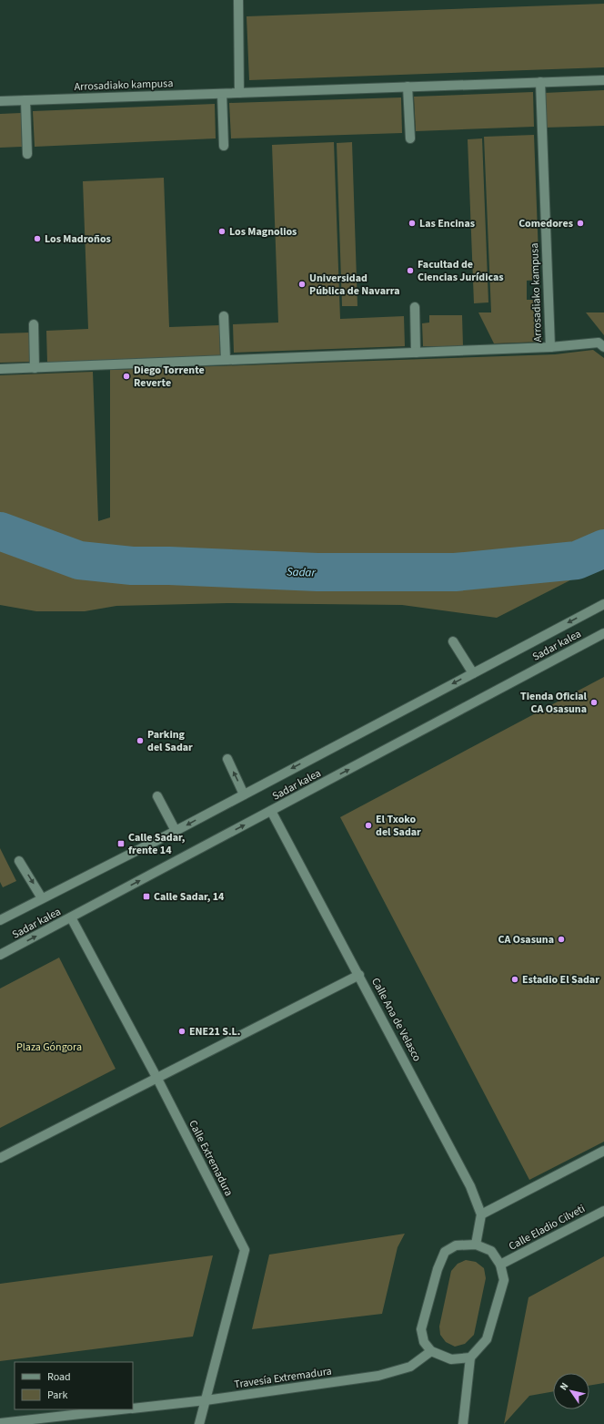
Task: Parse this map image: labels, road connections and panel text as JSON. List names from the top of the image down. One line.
{"streets":{"street":["Arrosadiako kampusa","Sadar kalea","Calle Ana de Velasco","Calle Extremadura","Calle Eladio Cilveti","Travesía Extremadura"]},"crossings":[["Sadar kalea","Calle Ana de Velasco"],["Sadar kalea","Calle Extremadura"],["Calle Extremadura","Travesía Extremadura"],["Calle Eladio Cilveti","Travesía Extremadura"]],"water":["Sadar"],"parks":["Plaza Góngora"],"places":{"other":["Las Encinas","Comedores","Los Magnolios","Los Madroños","Facultad de Ciencias Jurídicas","Universidad Pública de Navarra","Diego Torrente Reverte","Tienda Oficial CA Osasuna","Parking del Sadar","El Txoko del Sadar","CA Osasuna","Estadio El Sadar","ENE21 S.L."],"transit":["Calle Sadar, frente 14","Calle Sadar, 14"]},"legend":["Road","Park"],"north":"top left"}
